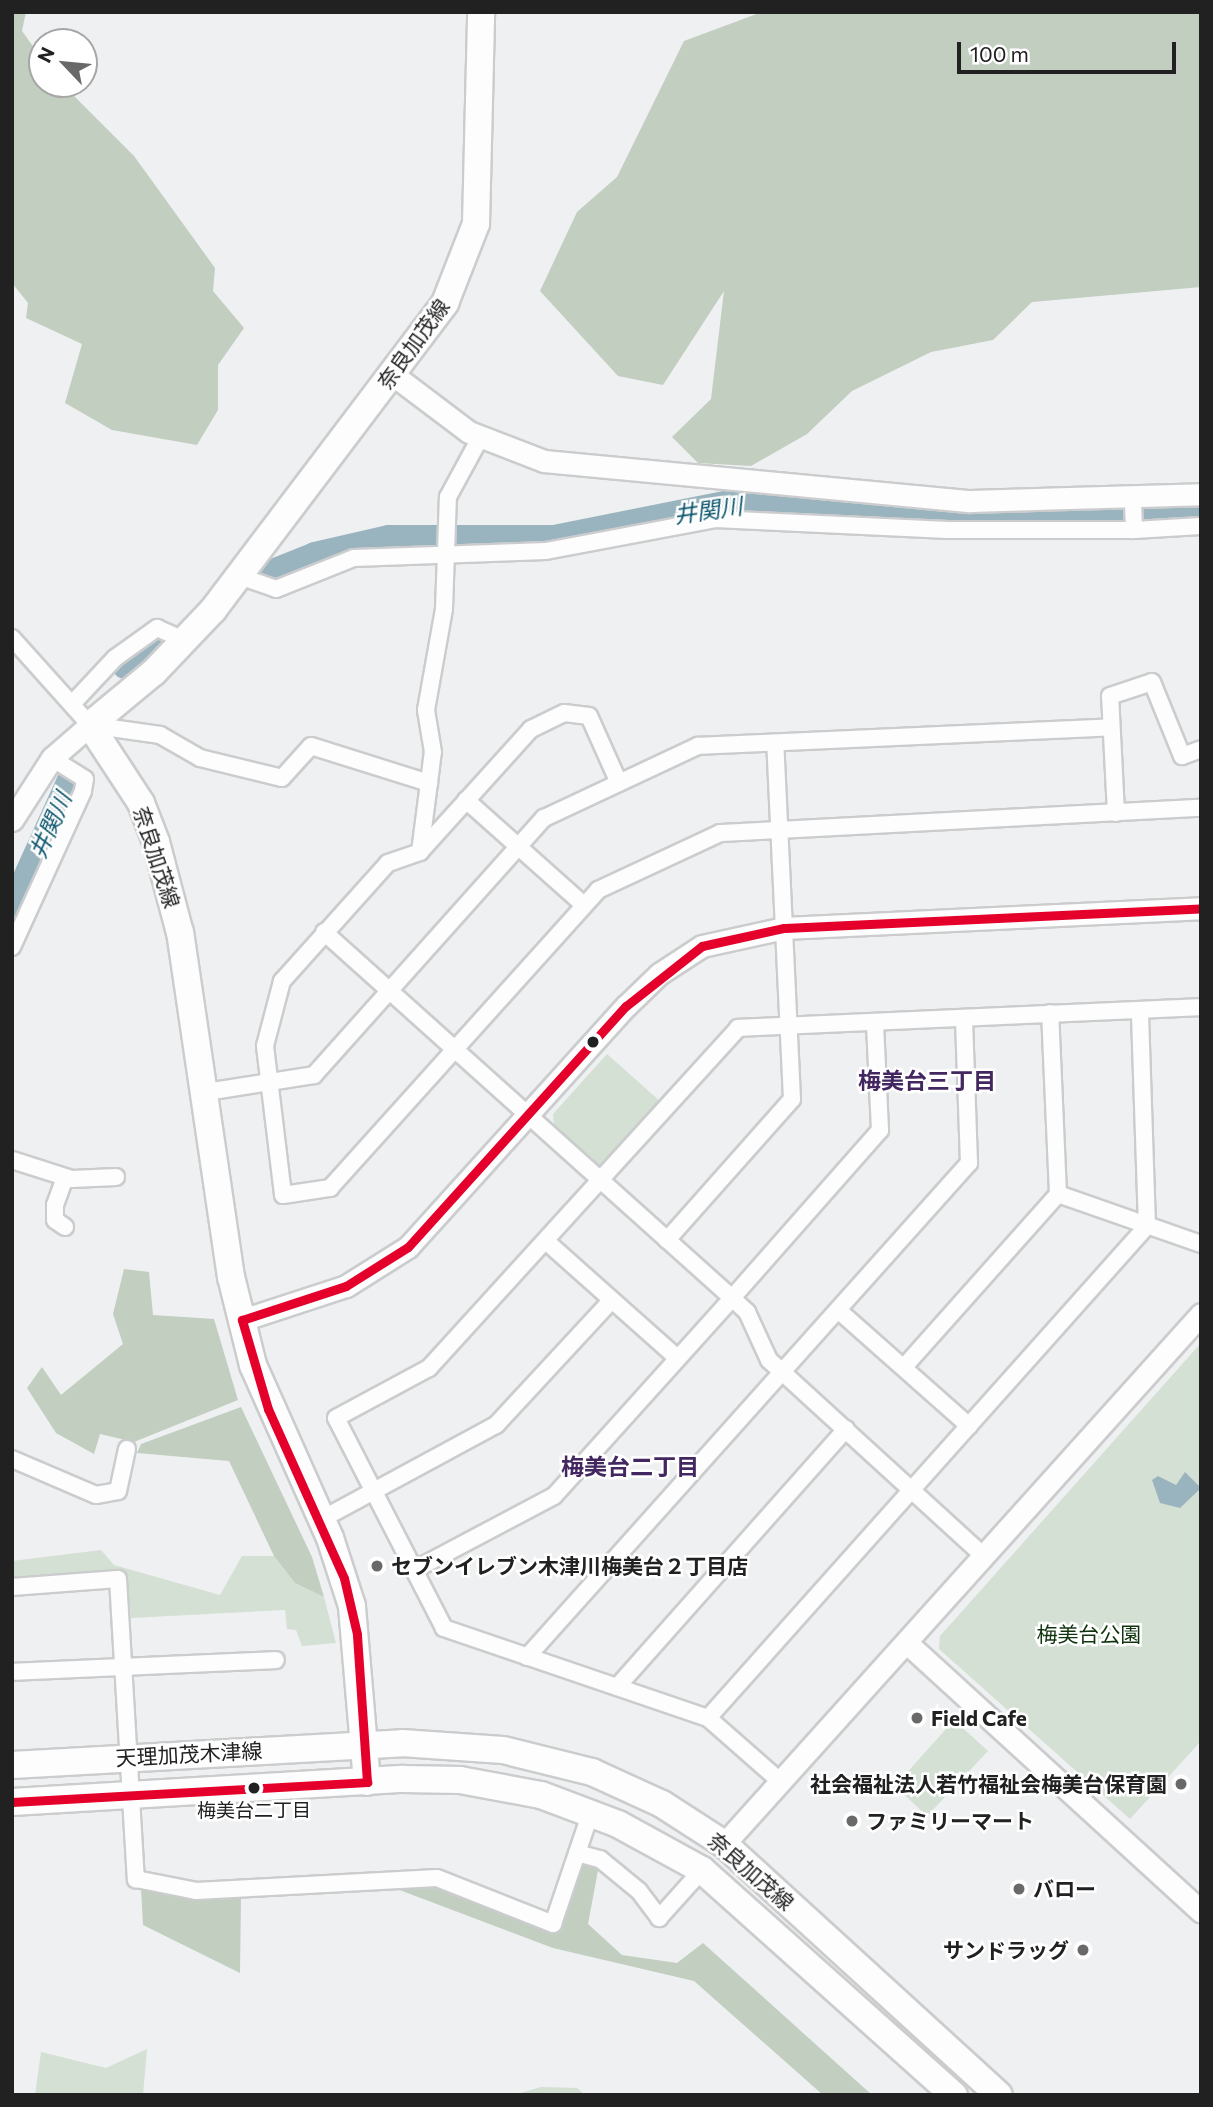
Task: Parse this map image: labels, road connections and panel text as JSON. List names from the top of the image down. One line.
{"streets":{"main road":["奈良加茂線","天理加茂木津線"]},"crossings":[["奈良加茂線","天理加茂木津線"]],"districts":["梅美台三丁目","梅美台二丁目"],"water":["井関川"],"parks":["梅美台公園"],"places":["セブンイレブン木津川梅美台２丁目店","Field Cafe","社会福祉法人若竹福祉会梅美台保育園","梅美台二丁目","ファミリーマート","バロー","サンドラッグ"],"scale_bar":"100 m","north":"top left"}
